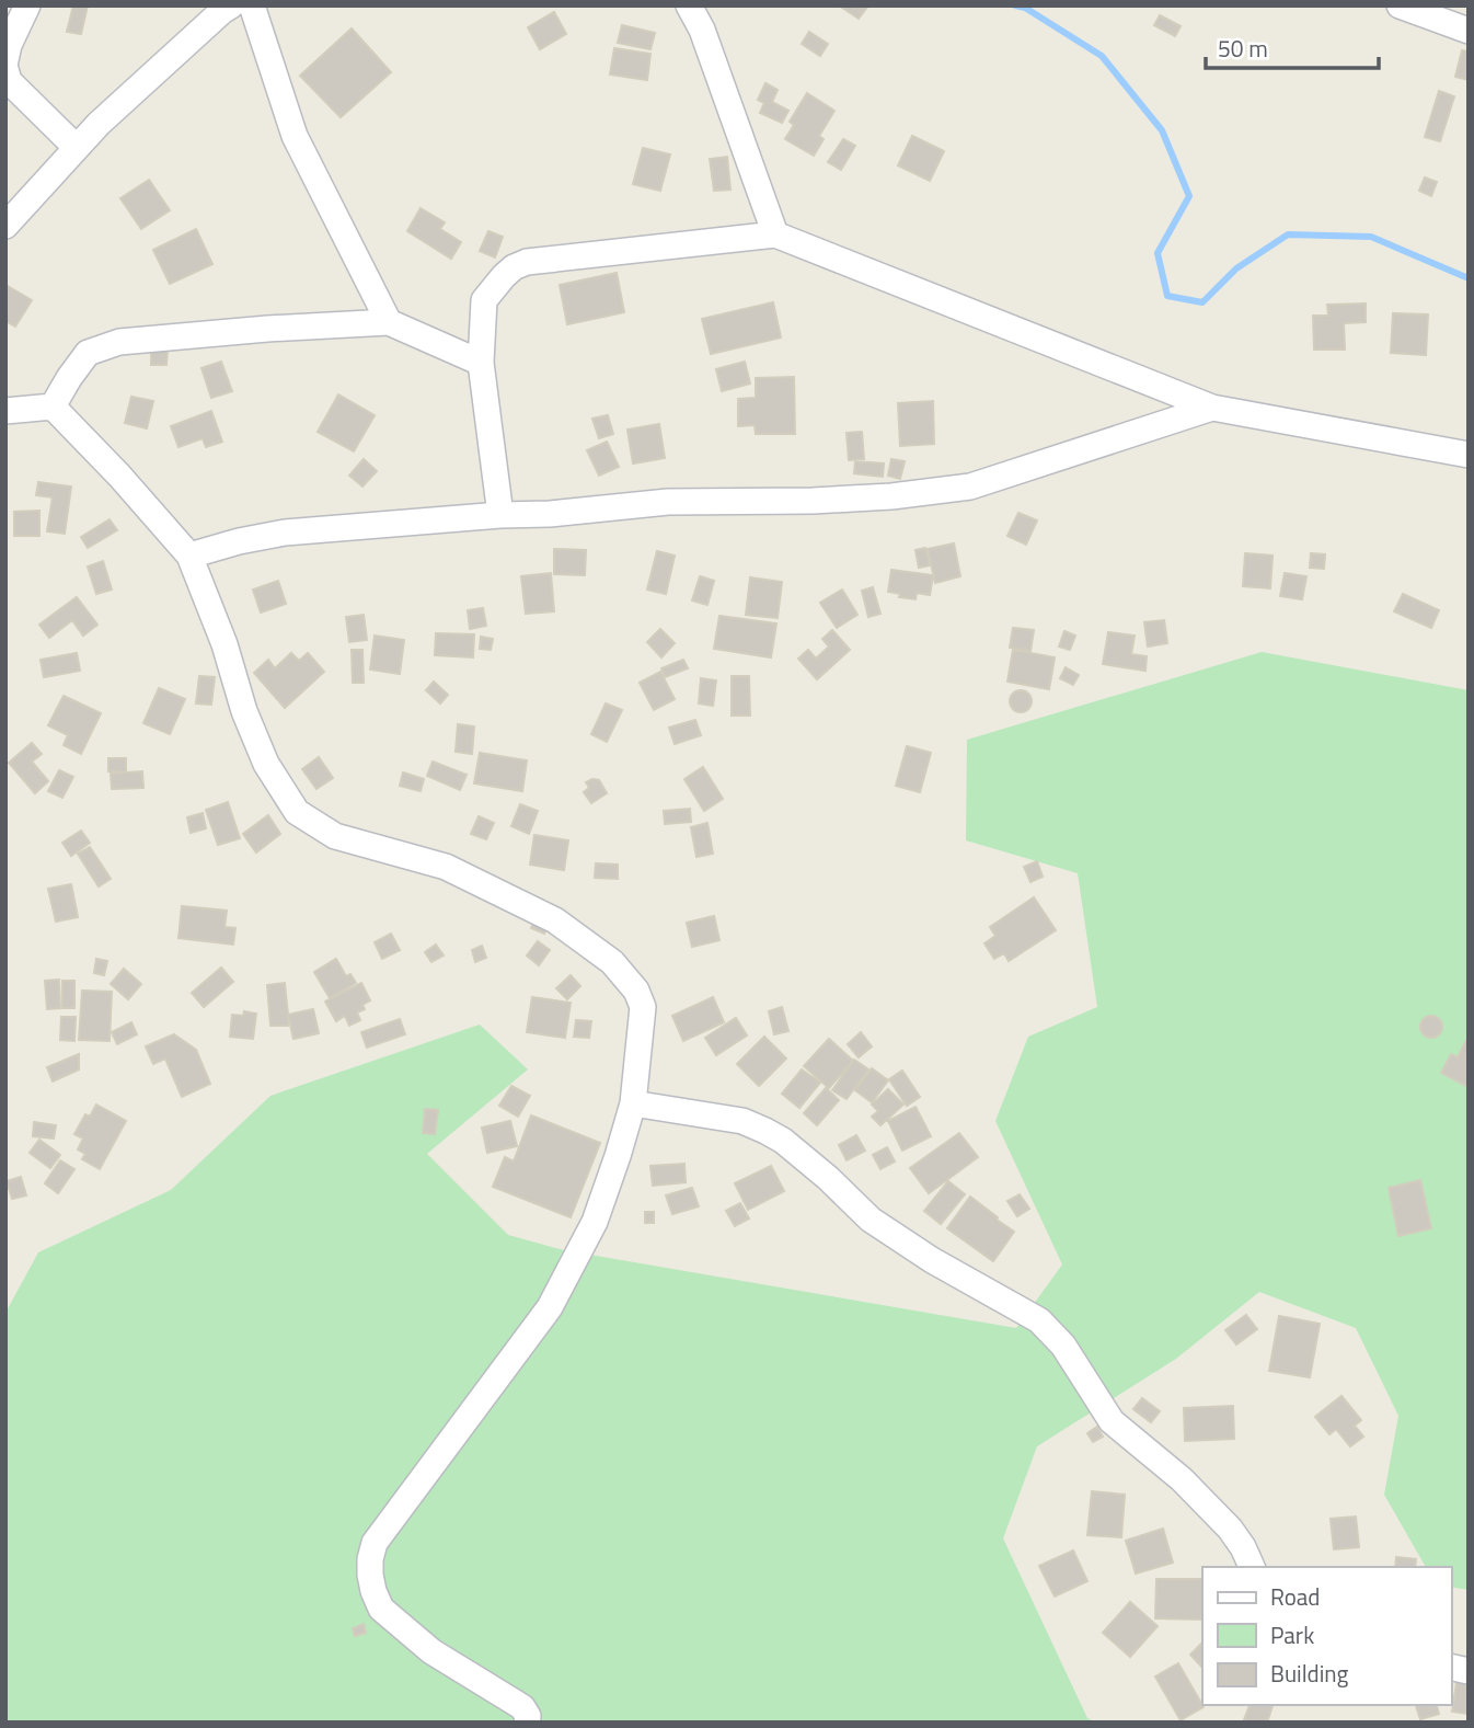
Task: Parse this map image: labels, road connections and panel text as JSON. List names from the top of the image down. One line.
{"legend":["Road","Park","Building"],"scale_bar":"50 m"}
